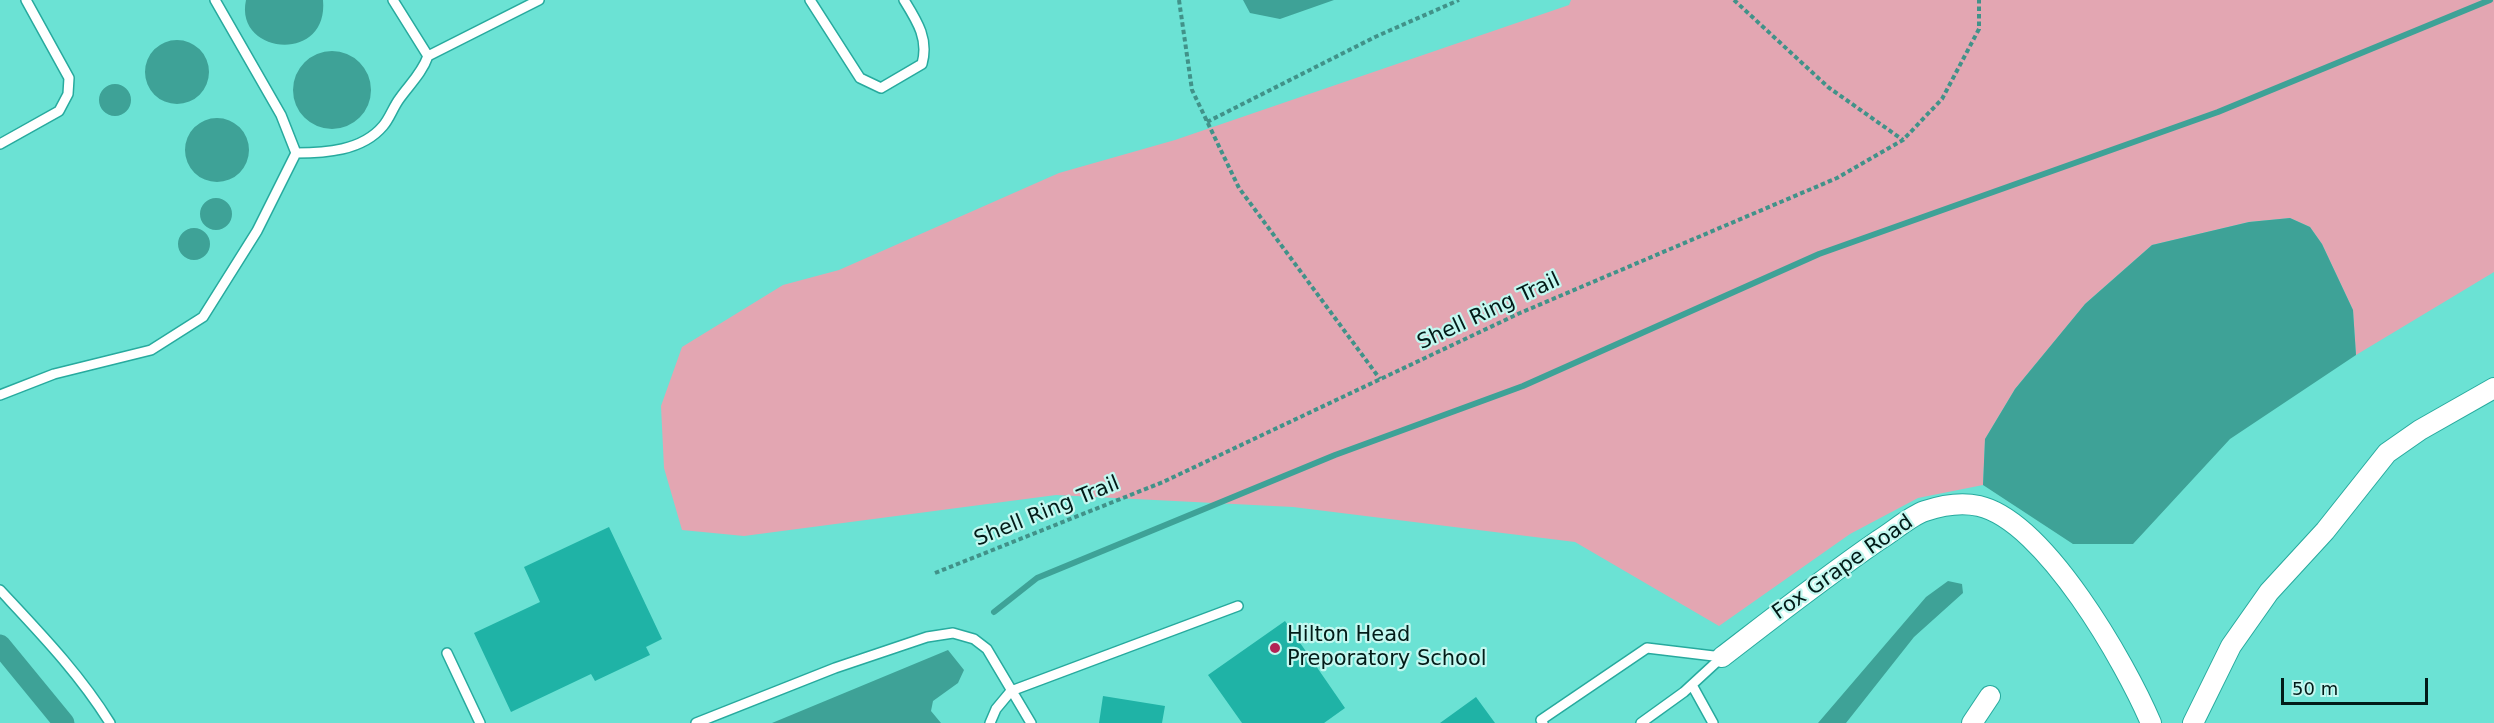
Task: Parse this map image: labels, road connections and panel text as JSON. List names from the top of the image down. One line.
{"streets":{"street":["Fox Grape Road"],"path":["Shell Ring Trail"]},"places":["Hilton Head Preporatory School"],"scale_bar":"50 m"}
